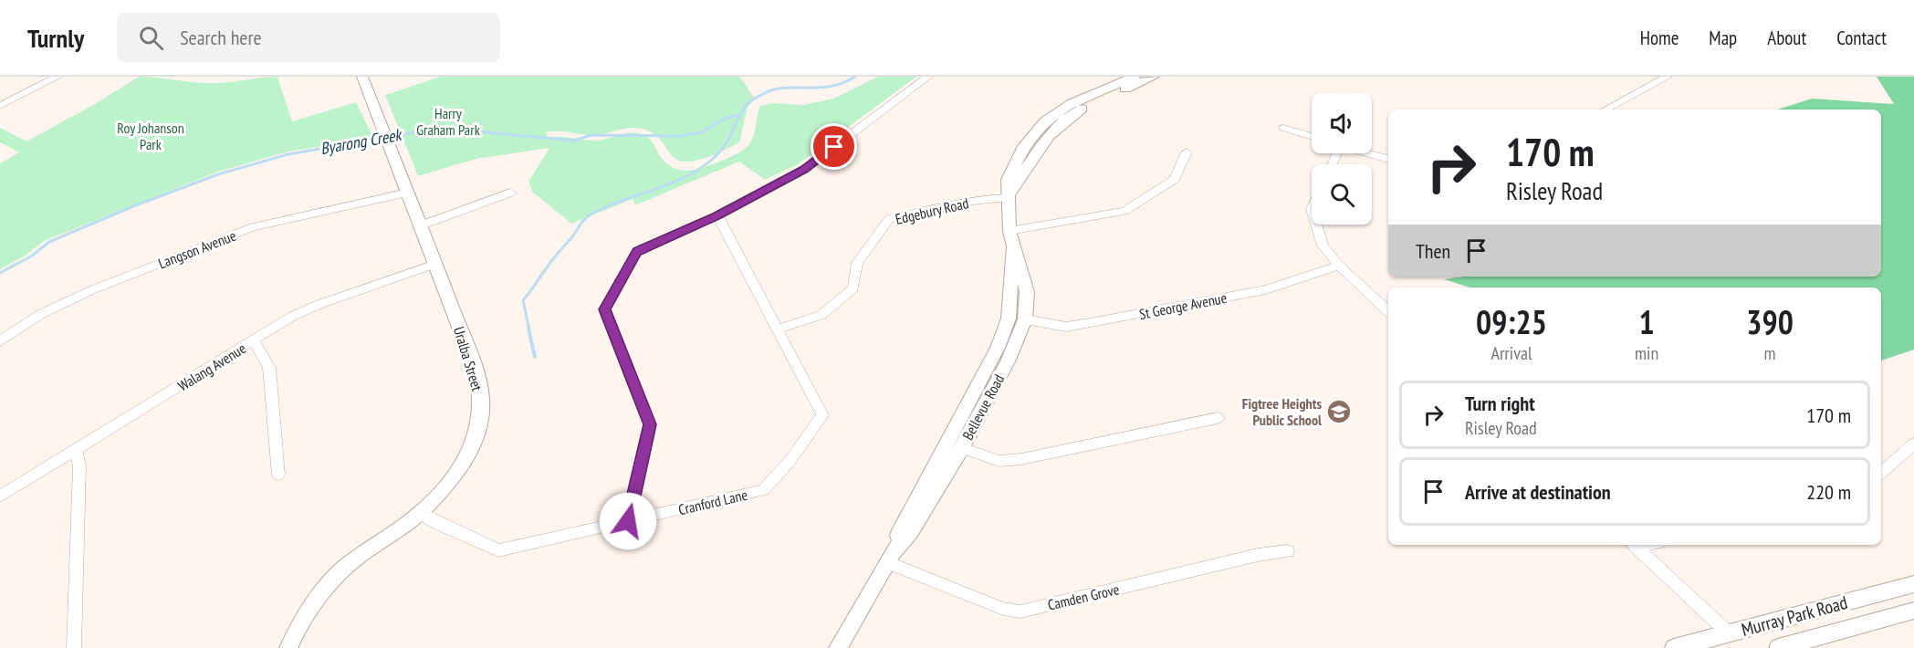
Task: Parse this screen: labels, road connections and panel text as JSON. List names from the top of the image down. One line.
{"streets":{"street":["Edgebury Road","Langson Avenue","St George Avenue","Uralba Street","Walang Avenue","Bellevue Road","Cranford Lane","Camden Grove","Murray Park Road"]},"crossings":[["Edgebury Road","Bellevue Road"],["Edgebury Road","Cranford Lane"],["Langson Avenue","Uralba Street"],["St George Avenue","Bellevue Road"],["Uralba Street","Walang Avenue"],["Uralba Street","Cranford Lane"],["Bellevue Road","Camden Grove"]],"water":["Byarong Creek"],"parks":["Harry Graham Park","Roy Johanson Park"],"places":{"school or university":["Figtree Heights Public School"]},"page":{"header":"Turnly","search":"Search here","nav":["Home","Map","About","Contact"],"turn":["170 m","Risley Road"],"then":"Then","eta":["09:25","Arrival","1","min","390","m"],"list":[{"name":"Turn right","note":"Risley Road","value":"170 m"},{"name":"Arrive at destination","value":"220 m"}]}}
